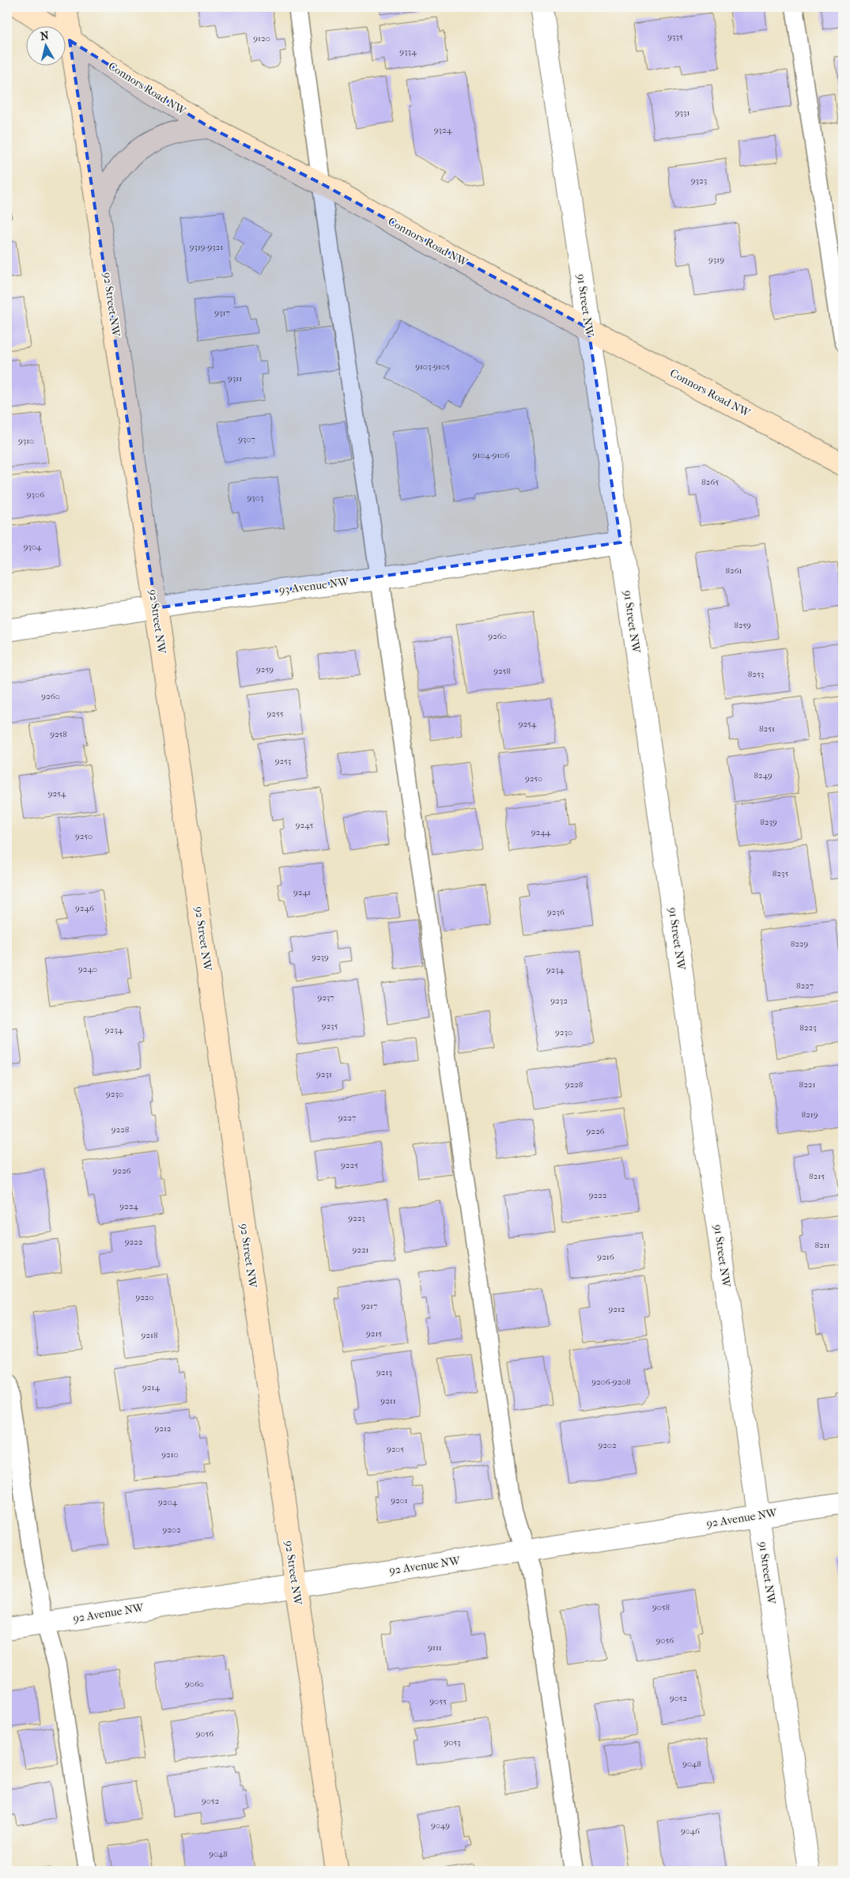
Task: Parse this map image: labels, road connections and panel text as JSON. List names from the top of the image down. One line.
{"streets":{"street":["Connors Road NW","92 Street NW","91 Street NW","93 Avenue NW","92 Avenue NW"]},"crossings":[["Connors Road NW","92 Street NW"],["Connors Road NW","91 Street NW"],["92 Street NW","93 Avenue NW"],["92 Street NW","92 Avenue NW"],["91 Street NW","93 Avenue NW"],["91 Street NW","92 Avenue NW"]],"house_numbers":["9335","9120","9334","9331","9324","9323","9319-9321","9319","9317","9103-9105","9311","9307","9310","9104-9106","8265","9306","9303","9304","8261","8259","9260","9259","9258","8253","9260","9255","9254","8251","9258","9253","8249","9250","9254","8239","9245","9244","9250","8235","9241","9246","9236","8229","9239","9240","9234","8227","9237","9232","9235","8223","9234","9230","9231","9228","8221","9230","8219","9227","9228","9226","9225","9226","8215","9222","9224","9223","9222","8211","9221","9216","9220","9217","9212","9215","9218","9213","9206-9208","9214","9211","9212","9202","9205","9210","9201","9204","9202","9058","9056","9111","9060","9052","9055","9056","9053","9048","9052","9049","9046","9048"],"north":"top"}
